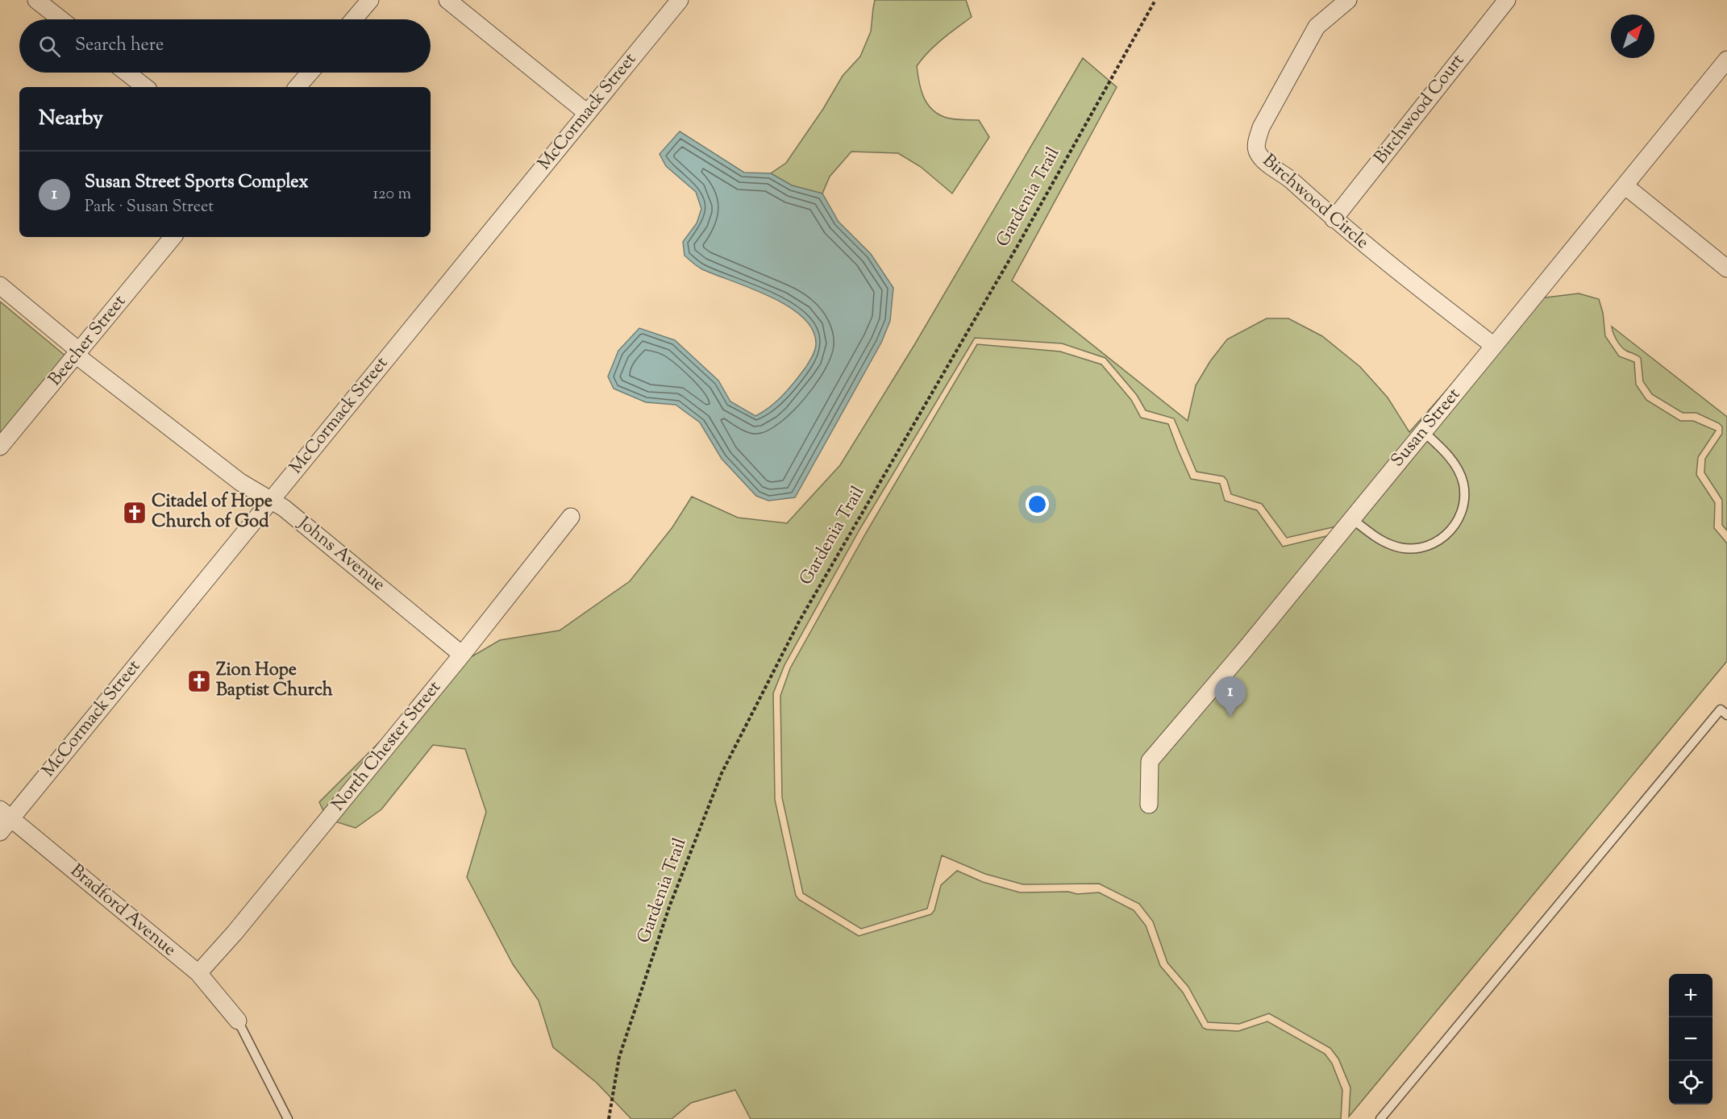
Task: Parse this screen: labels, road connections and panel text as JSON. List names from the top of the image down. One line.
{"streets":{"street":["Birchwood Court","McCormack Street","Birchwood Circle","Beecher Street","Susan Street","Johns Avenue","North Chester Street","Bradford Avenue"],"path":["Gardenia Trail"]},"crossings":[["Birchwood Court","Birchwood Circle"],["McCormack Street","Johns Avenue"],["McCormack Street","Bradford Avenue"],["Birchwood Circle","Susan Street"],["Beecher Street","Johns Avenue"],["Johns Avenue","North Chester Street"],["North Chester Street","Bradford Avenue"]],"places":{"church":["Citadel of Hope Church of God","Zion Hope Baptist Church"]},"north":"top right","page":{"search":"Search here","heading":"Nearby","list":[{"mark":"1","name":"Susan Street Sports Complex","note":"Park · Susan Street","value":"120 m"}],"pins":"1","map_buttons":["+","−"]}}
